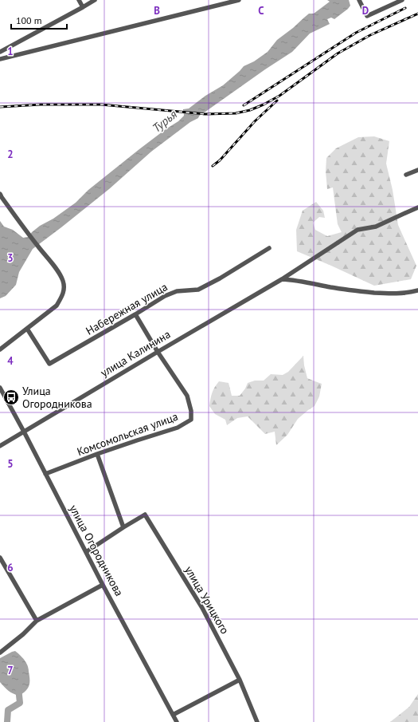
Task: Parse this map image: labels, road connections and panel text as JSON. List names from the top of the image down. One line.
{"streets":{"street":["Набережная улица","улица Калинина","Комсомольская улица","улица Огородникова","улица Урицкого"]},"crossings":[["Набережная улица","Комсомольская улица"],["улица Калинина","Комсомольская улица"],["улица Калинина","улица Огородникова"],["Комсомольская улица","улица Огородникова"],["улица Огородникова","улица Урицкого"]],"water":["Турья"],"places":{"bus stop":["Улица Огородникова"]},"scale_bar":"100 m","grid":{"columns":["B","C","D"],"rows":["1","2","3","4","5","6","7"]}}
